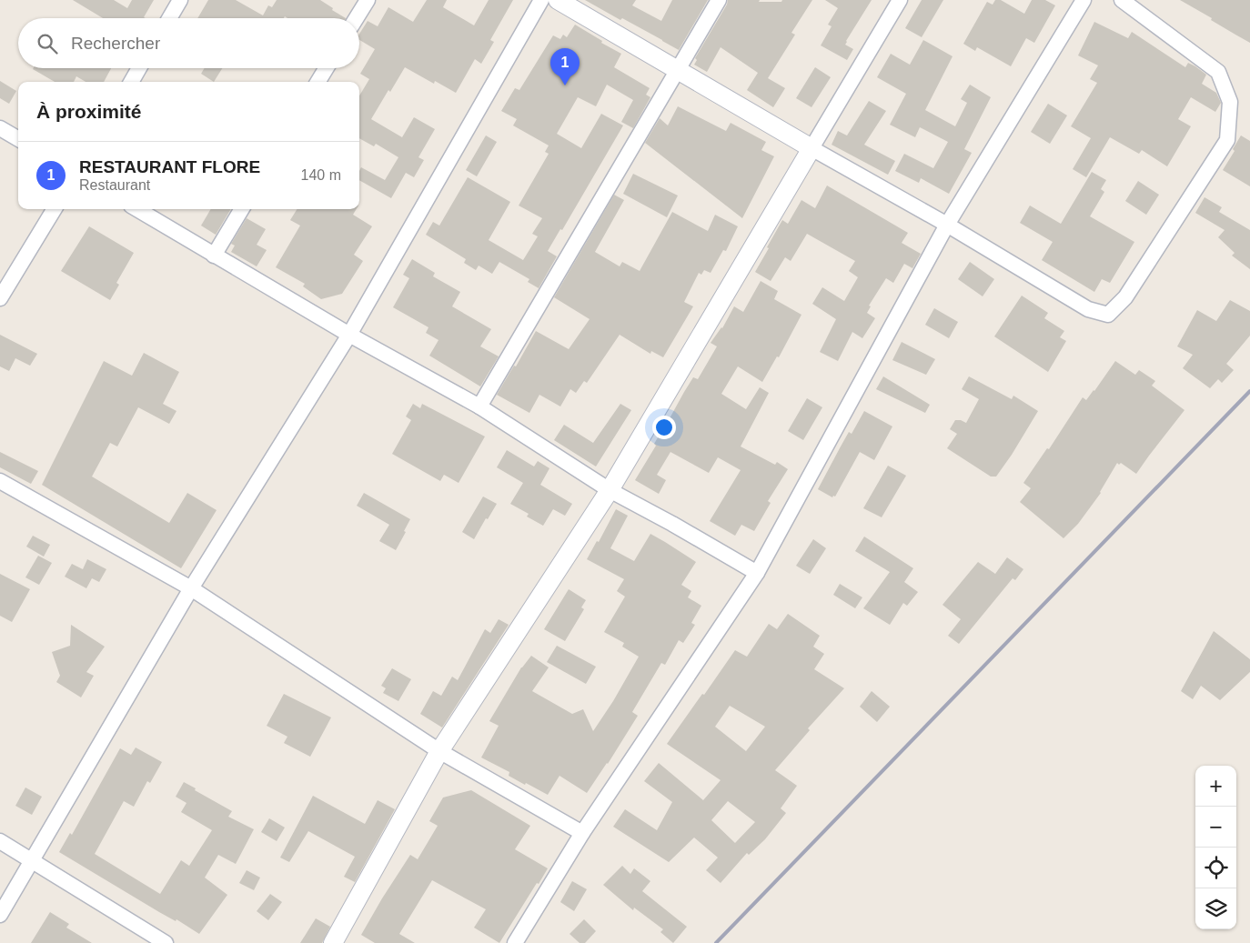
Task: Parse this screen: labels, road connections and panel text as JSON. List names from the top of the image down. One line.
{"page":{"search":"Rechercher","pins":"1","heading":"À proximité","list":[{"mark":"1","name":"RESTAURANT FLORE","note":"Restaurant","value":"140 m"}],"map_buttons":["+","−"]}}
